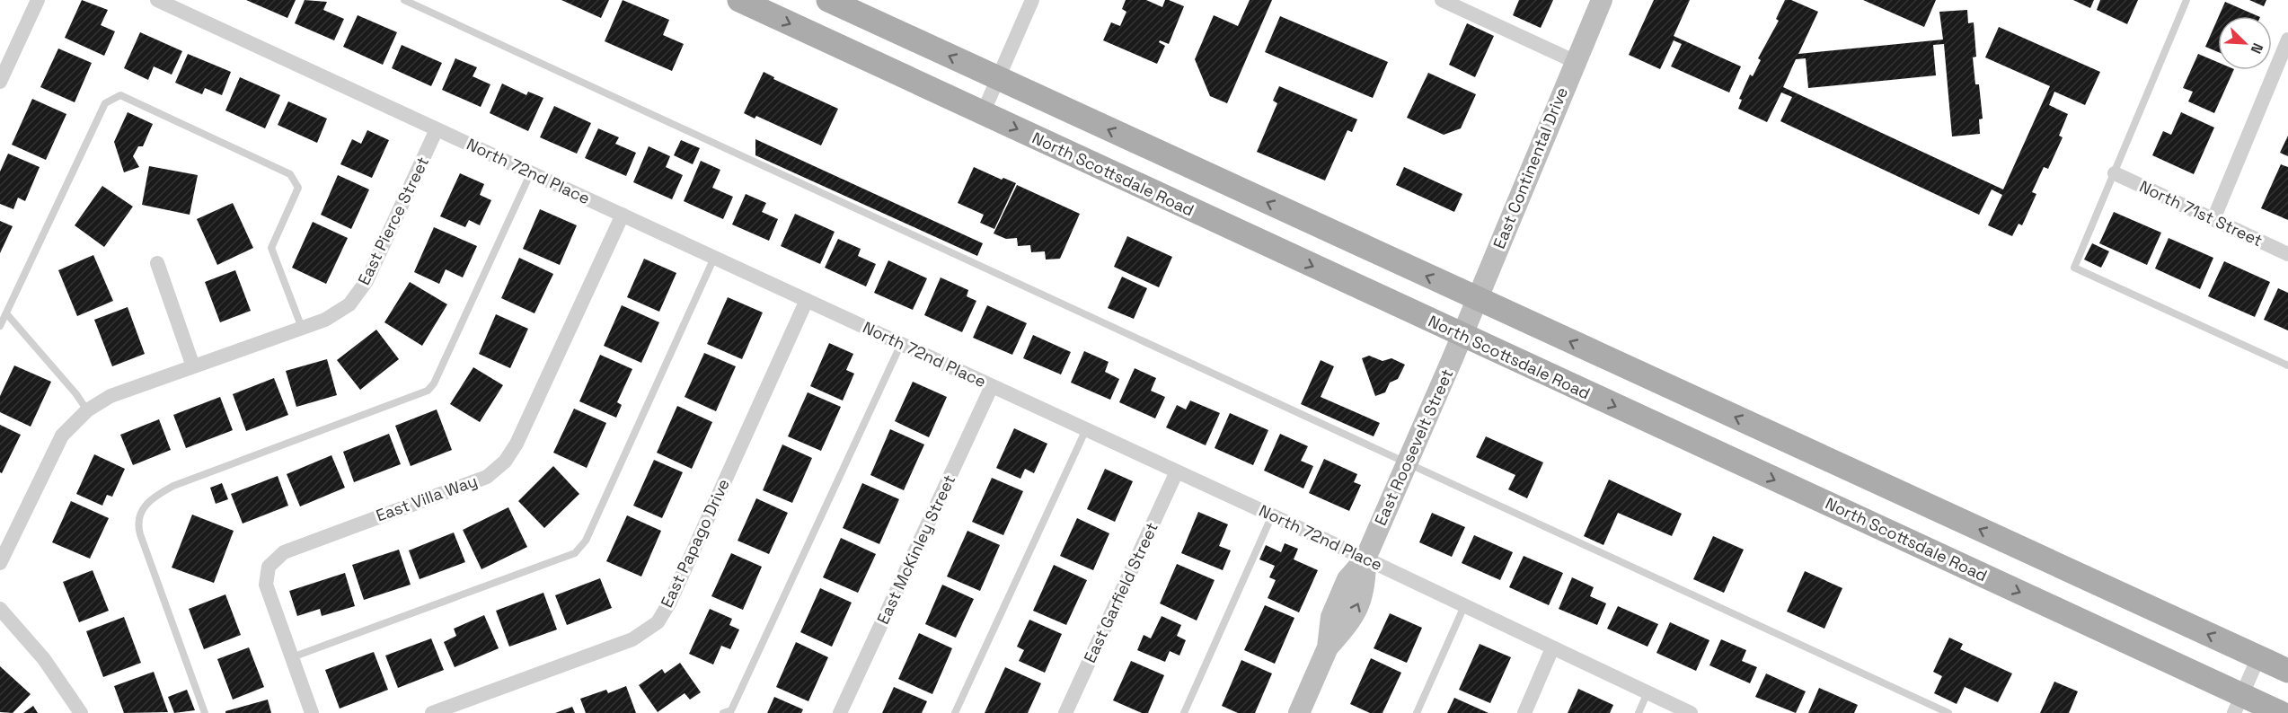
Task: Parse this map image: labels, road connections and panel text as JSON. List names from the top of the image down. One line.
{"streets":{"main road":["North Scottsdale Road"],"street":["East Continental Drive","North 72nd Place","North 71st Street","East Pierce Street","East Roosevelt Street","East Villa Way","East Papago Drive","East McKinley Street","East Garfield Street"]},"crossings":[["East Continental Drive","North Scottsdale Road"],["East Continental Drive","East Roosevelt Street"],["North 72nd Place","East Pierce Street"],["North 72nd Place","East Roosevelt Street"],["North 72nd Place","East Villa Way"],["North 72nd Place","East Papago Drive"],["North 72nd Place","East McKinley Street"],["North 72nd Place","East Garfield Street"],["North Scottsdale Road","East Roosevelt Street"]],"north":"bottom right"}
